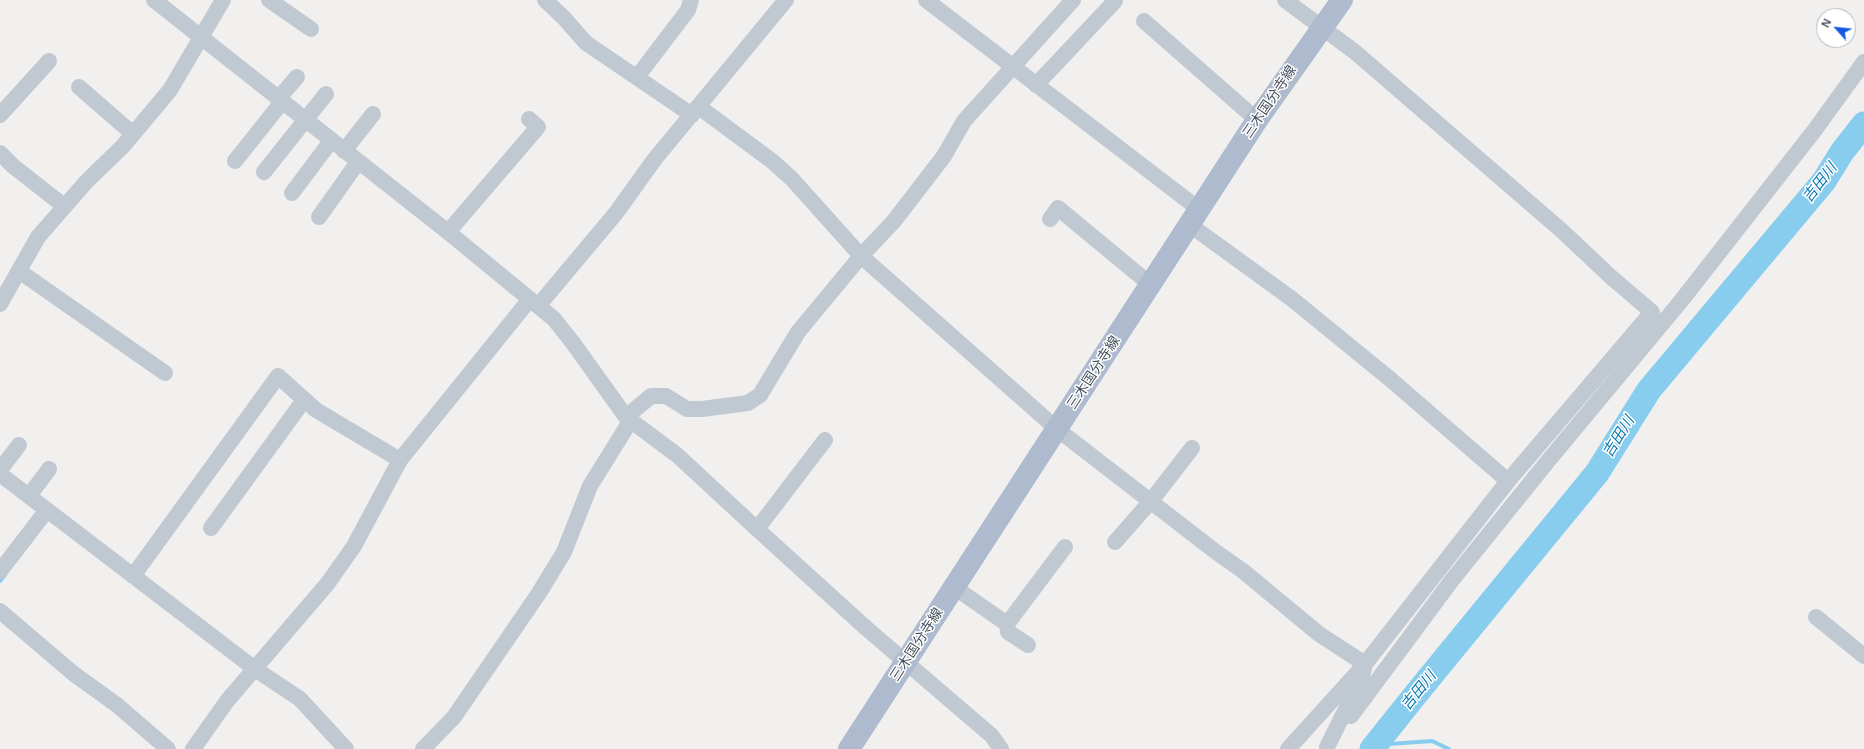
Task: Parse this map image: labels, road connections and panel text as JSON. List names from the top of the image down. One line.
{"streets":{"main road":["三木国分寺線"]},"water":["吉田川"],"north":"top left"}
